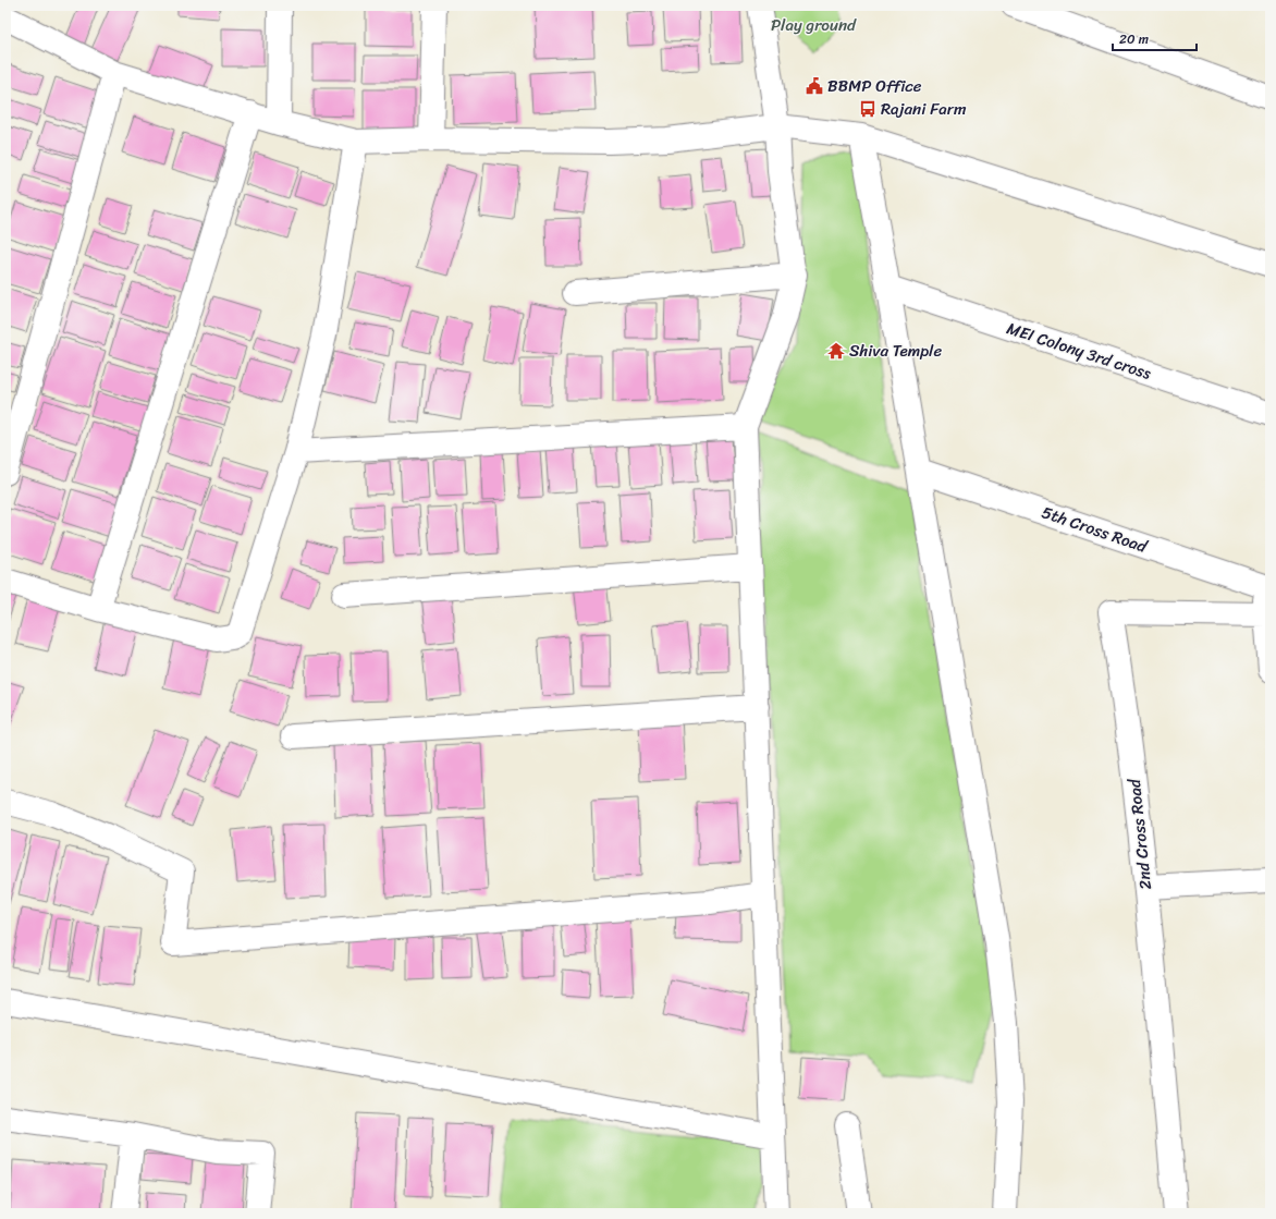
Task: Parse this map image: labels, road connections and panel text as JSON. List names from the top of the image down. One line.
{"streets":{"street":["MEI Colony 3rd cross","5th Cross Road","2nd Cross Road"]},"parks":["Play ground"],"places":{"public building":["BBMP Office"],"bus stop":["Rajani Farm"],"temple":["Shiva Temple"]},"scale_bar":"20 m"}
